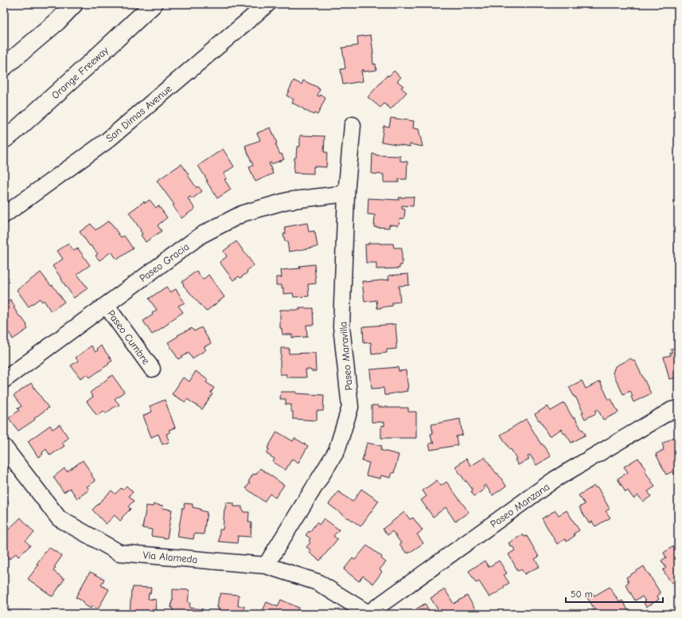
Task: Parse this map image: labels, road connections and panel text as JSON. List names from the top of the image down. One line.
{"streets":{"highway":["Orange Freeway"],"street":["San Dimas Avenue","Paseo Gracia","Paseo Cumbre","Paseo Maravilla","Paseo Manzana","Via Alameda"]},"crossings":[["Paseo Gracia","Paseo Cumbre"],["Paseo Gracia","Paseo Maravilla"],["Paseo Maravilla","Via Alameda"],["Paseo Manzana","Via Alameda"]],"scale_bar":"50 m"}
